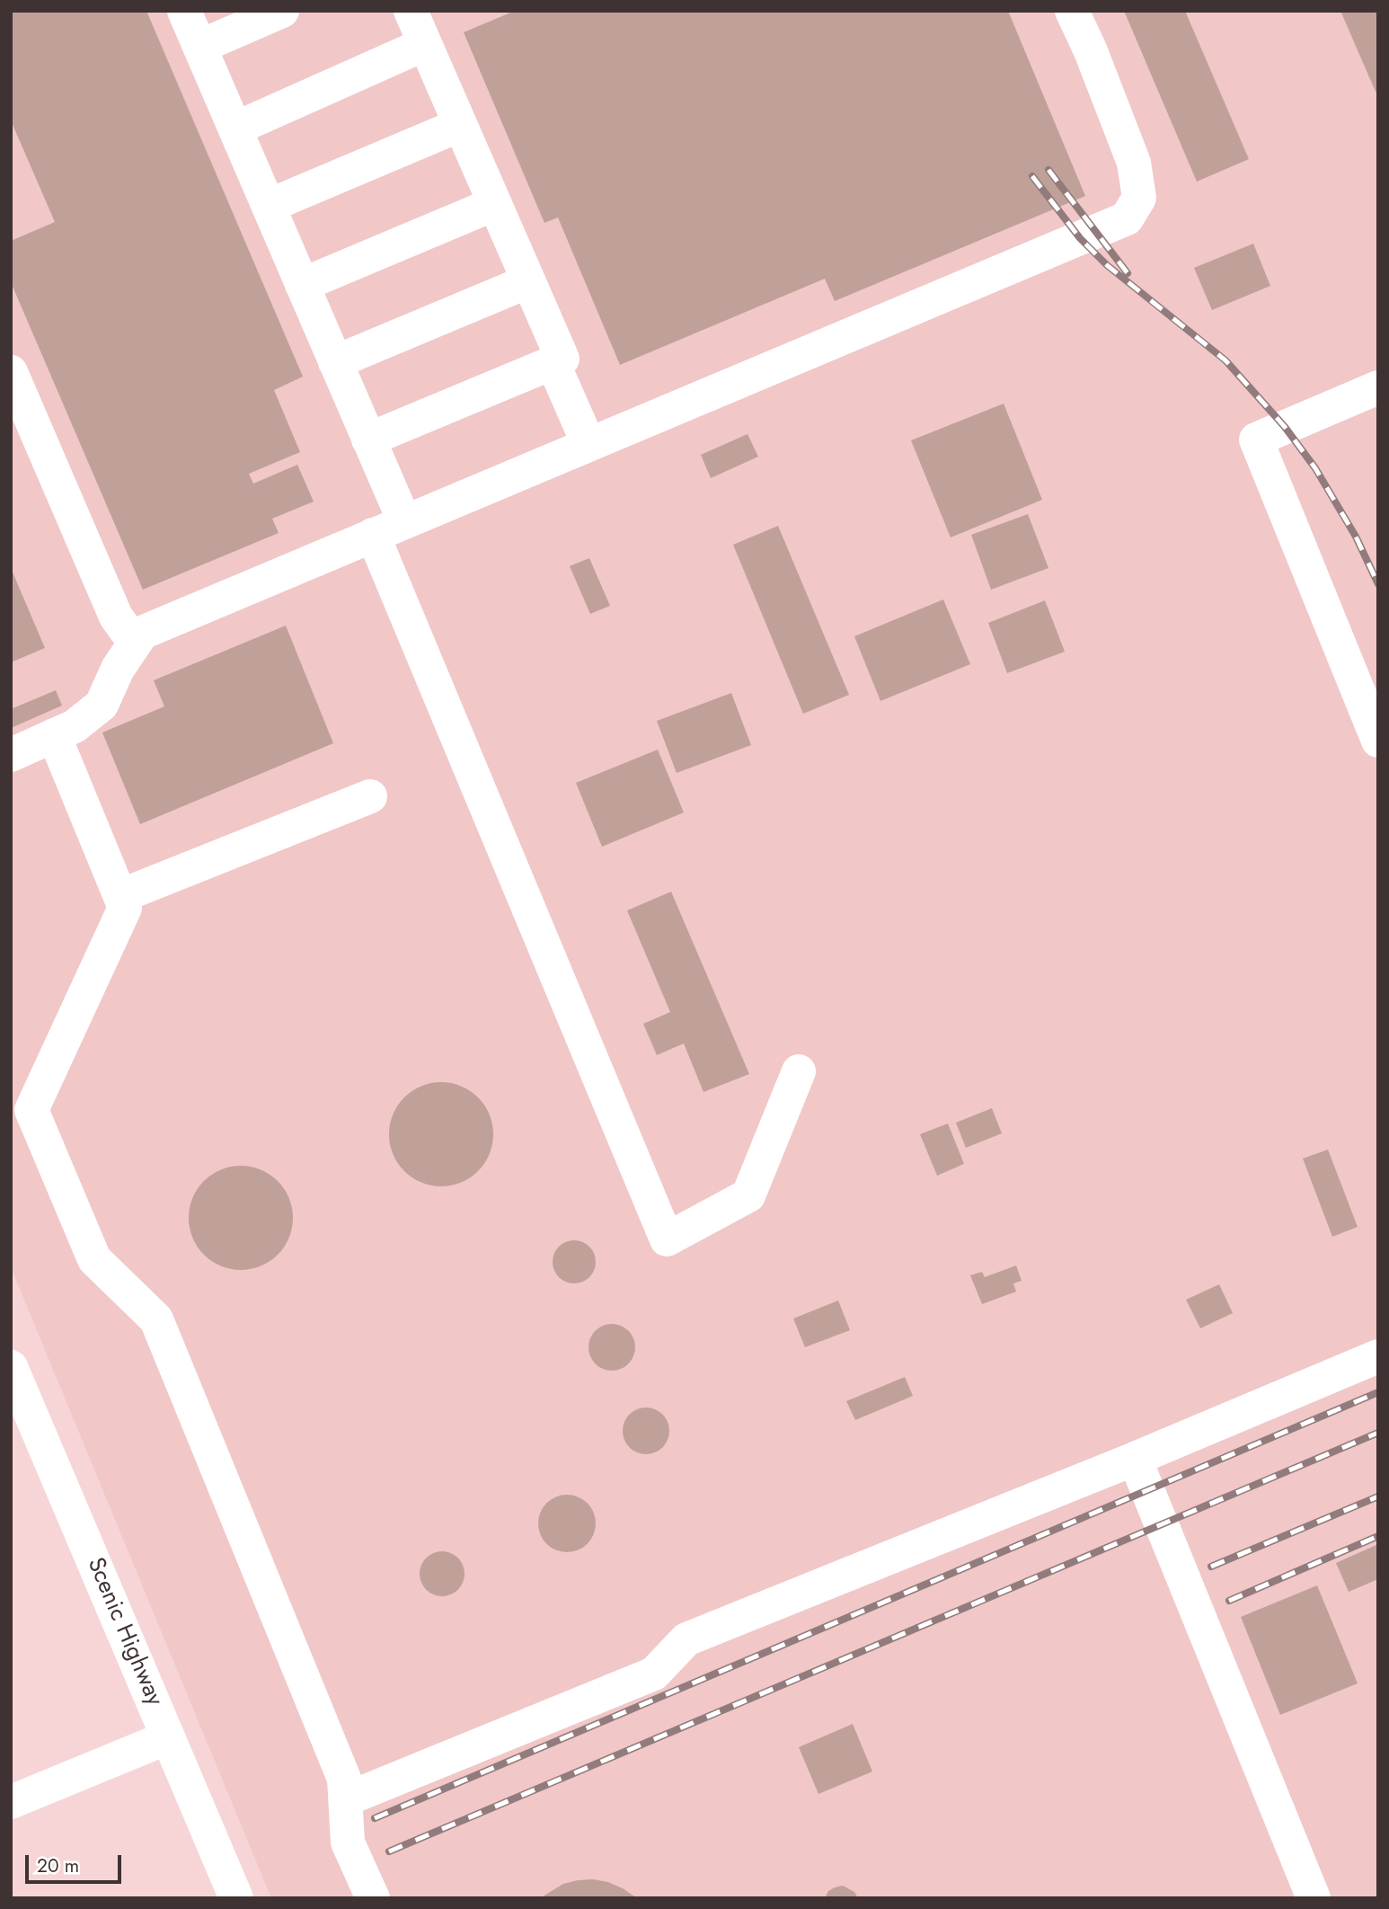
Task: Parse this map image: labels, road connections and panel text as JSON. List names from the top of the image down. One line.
{"streets":{"main road":["Scenic Highway"]},"scale_bar":"20 m"}
